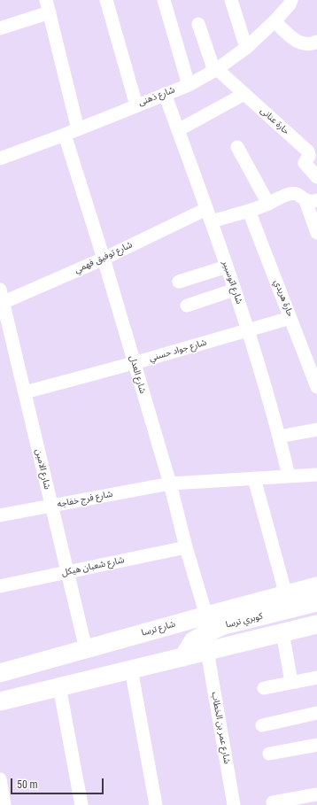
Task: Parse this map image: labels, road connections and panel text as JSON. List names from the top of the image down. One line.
{"streets":{"main road":["كوبري ترسا","شارع ترسا"],"street":["شارع ذهنى","حارة عنانى","شارع توفيق فهمي","شارع اتوسبير","حارة هريدي","شارع جواد حسني","شارع العدل","شارع الامين","شارع فرج خفاجه","شارع شعبان هيكل","شارع عمر بن الخطاب"]},"crossings":[["شارع ذهنى","حارة عنانى"],["شارع ذهنى","شارع اتوسبير"],["شارع ذهنى","شارع العدل"],["شارع توفيق فهمي","شارع اتوسبير"],["شارع توفيق فهمي","حارة هريدي"],["شارع توفيق فهمي","شارع العدل"],["شارع توفيق فهمي","شارع الامين"],["شارع اتوسبير","شارع جواد حسني"],["شارع اتوسبير","شارع فرج خفاجه"],["حارة هريدي","شارع جواد حسني"],["شارع جواد حسني","شارع العدل"],["شارع جواد حسني","شارع الامين"],["شارع العدل","شارع فرج خفاجه"],["شارع العدل","شارع شعبان هيكل"],["شارع العدل","شارع ترسا"],["شارع الامين","شارع فرج خفاجه"],["شارع الامين","شارع شعبان هيكل"],["شارع الامين","شارع ترسا"]],"scale_bar":"50 m"}
